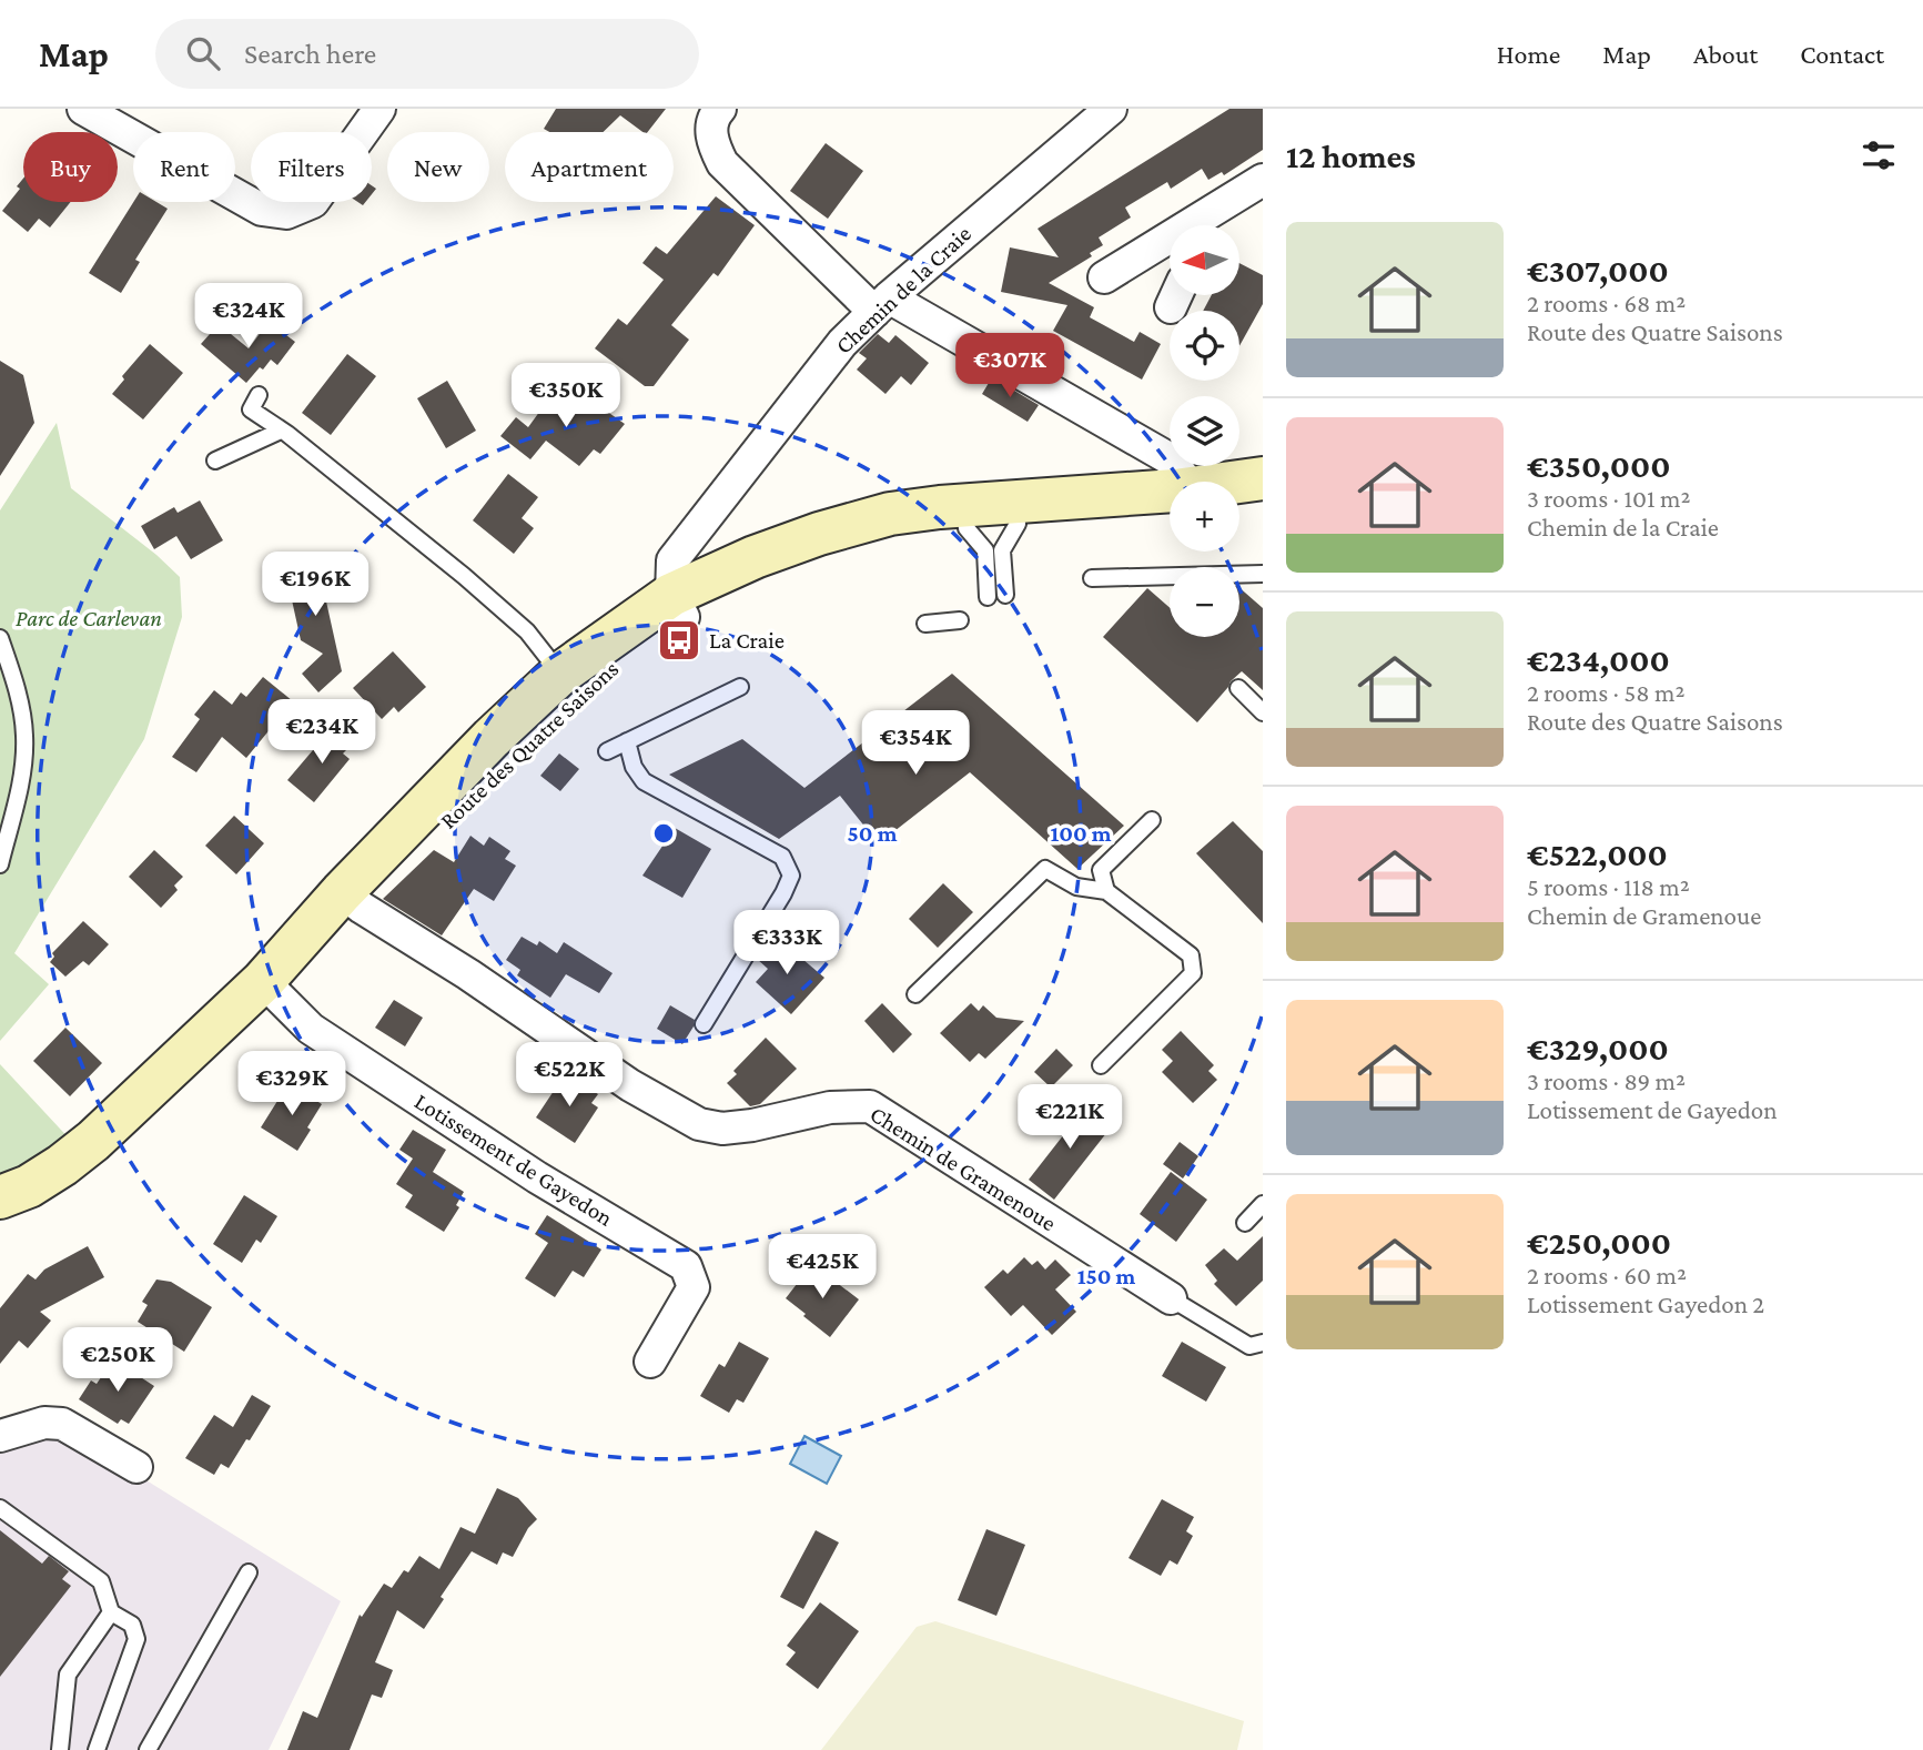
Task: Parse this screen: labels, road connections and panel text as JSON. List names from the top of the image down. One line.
{"streets":{"main road":["Route des Quatre Saisons"],"street":["Chemin de la Craie","Lotissement de Gayedon","Chemin de Gramenoue"]},"crossings":[["Chemin de la Craie","Route des Quatre Saisons"],["Route des Quatre Saisons","Lotissement de Gayedon"],["Route des Quatre Saisons","Chemin de Gramenoue"]],"parks":["Parc de Carlevan"],"places":{"bus stop":["La Craie"]},"north":"left","page":{"header":"Map","search":"Search here","nav":["Home","Map","About","Contact"],"heading":"12 homes","chip":["Buy","Rent","Filters","New","Apartment"],"list":[{"name":"€307,000","note":"2 rooms · 68 m² · Route des Quatre Saisons"},{"name":"€350,000","note":"3 rooms · 101 m² · Chemin de la Craie"},{"name":"€234,000","note":"2 rooms · 58 m² · Route des Quatre Saisons"},{"name":"€522,000","note":"5 rooms · 118 m² · Chemin de Gramenoue"},{"name":"€329,000","note":"3 rooms · 89 m² · Lotissement de Gayedon"},{"name":"€250,000","note":"2 rooms · 60 m² · Lotissement Gayedon 2"}],"map_buttons":["+","−"],"price":["€324K","€307K","€350K","€196K","€234K","€354K","€333K","€522K","€329K","€221K","€425K","€250K"]},"rings":["50 m","100 m","150 m"]}
